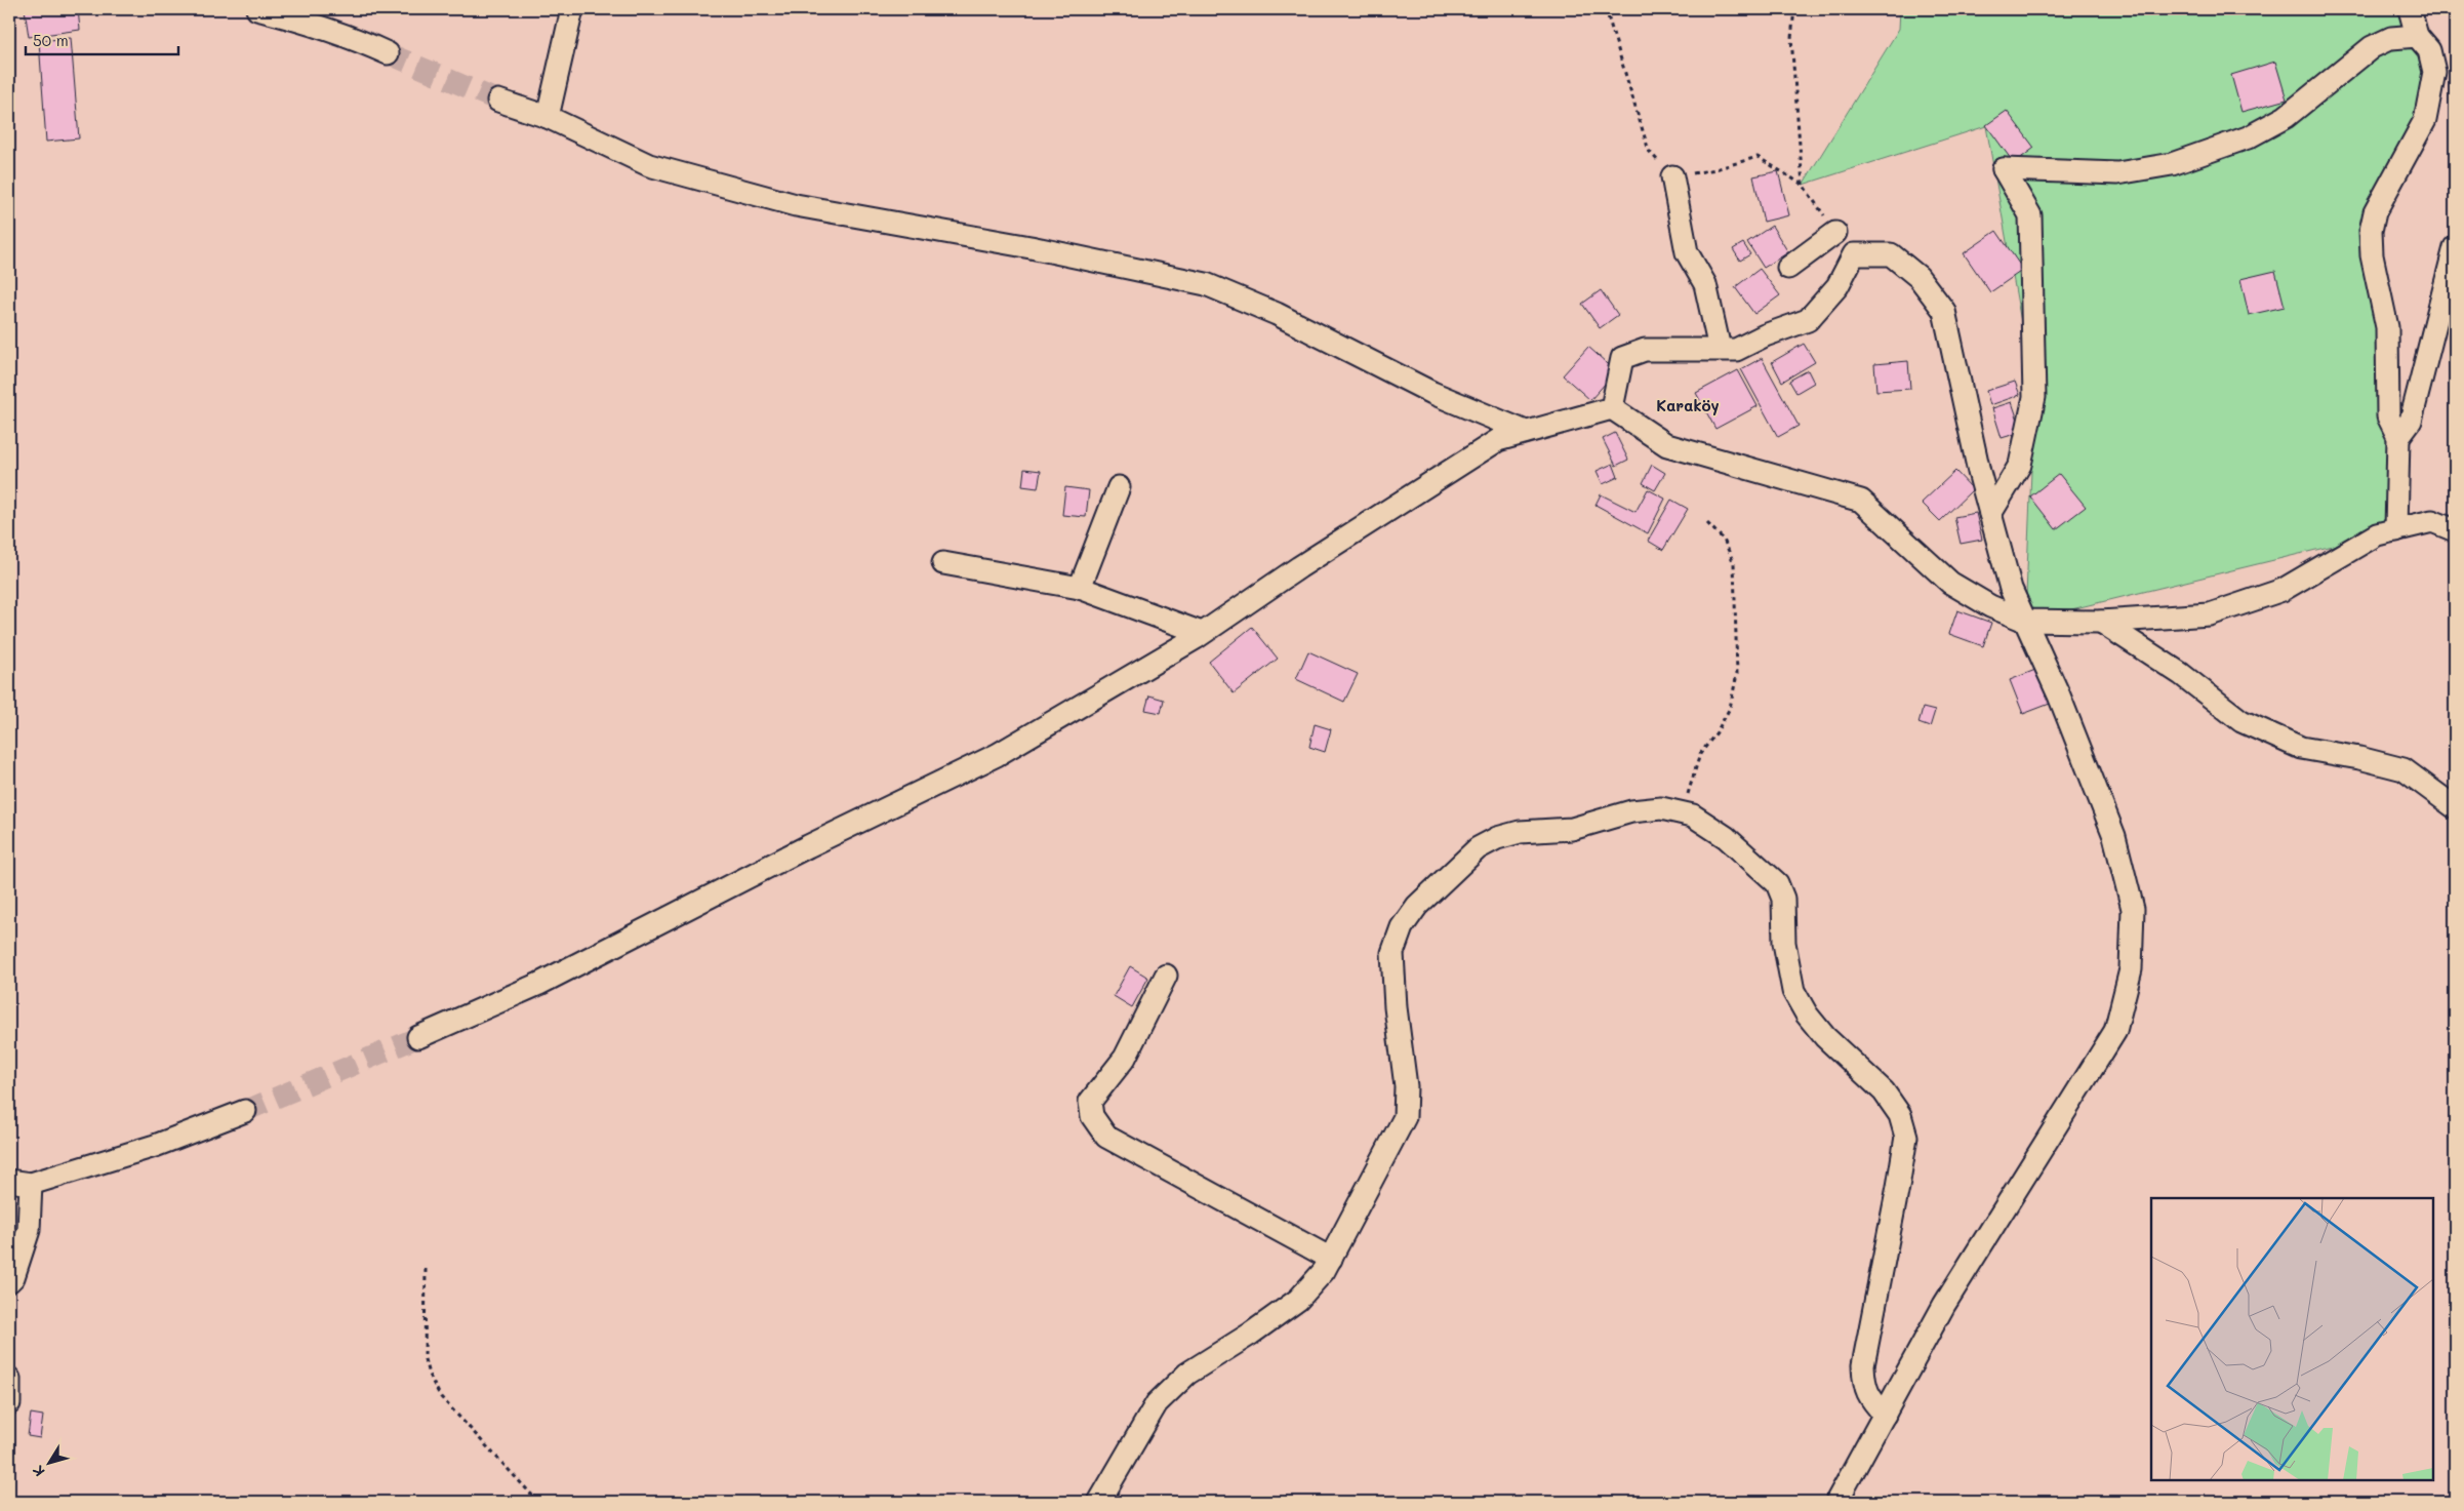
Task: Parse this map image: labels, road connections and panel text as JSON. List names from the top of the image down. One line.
{"districts":["Karaköy"],"scale_bar":"50 m","north":"bottom left"}
